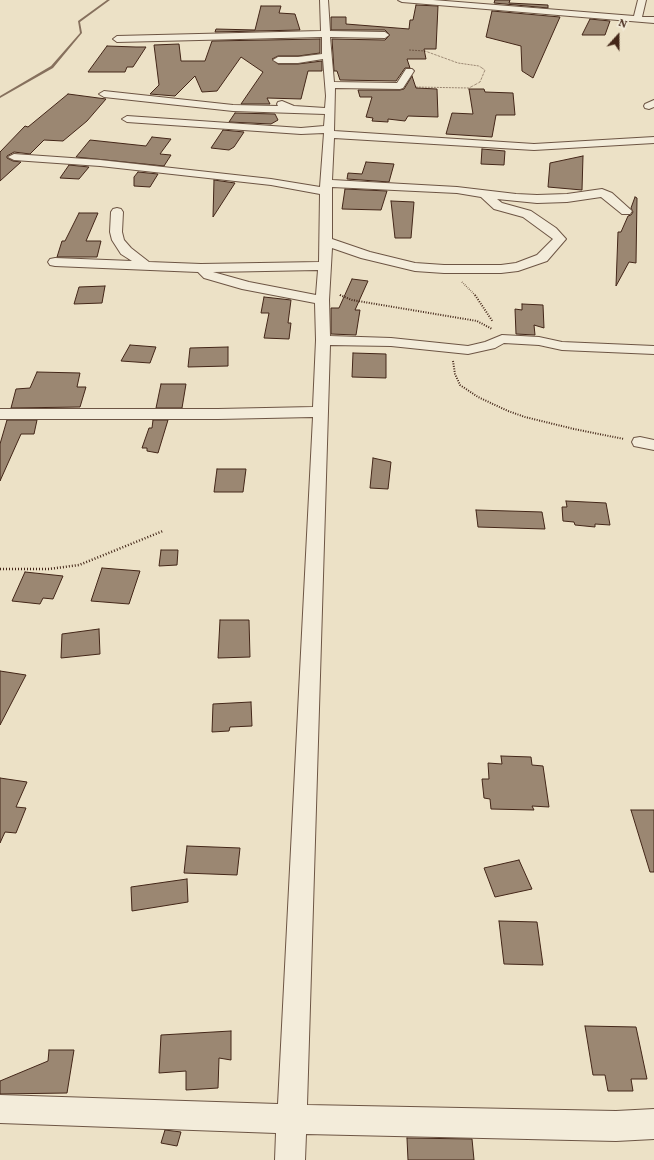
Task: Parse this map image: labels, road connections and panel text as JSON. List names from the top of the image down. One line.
{"north":"top"}
